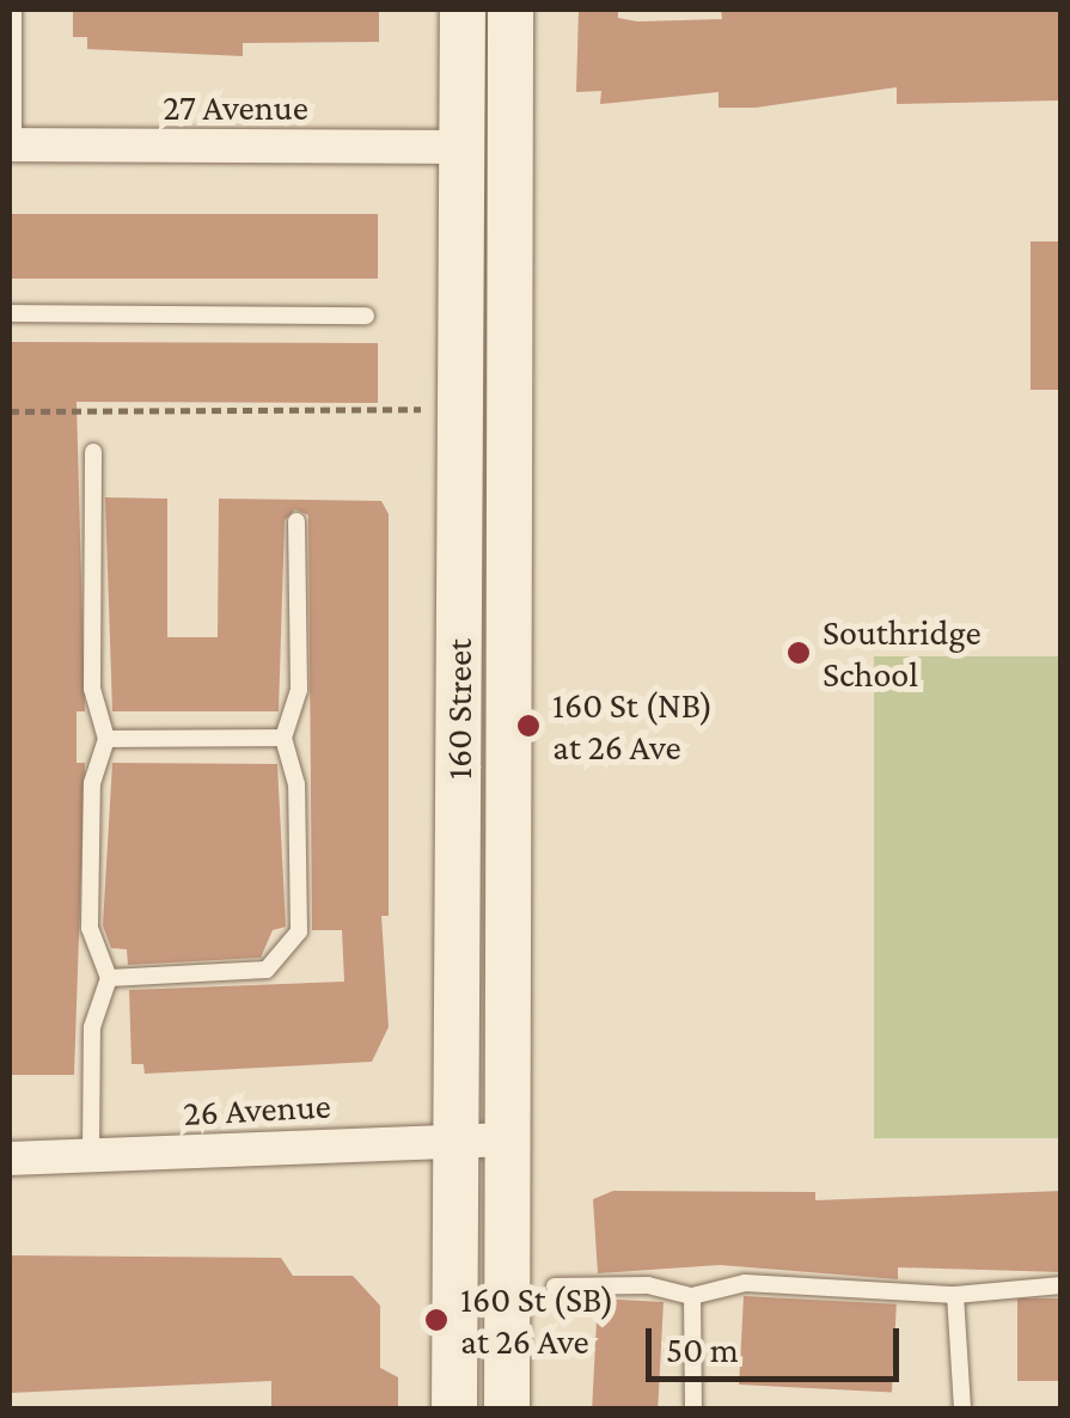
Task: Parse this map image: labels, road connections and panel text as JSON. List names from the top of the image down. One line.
{"streets":{"main road":["160 Street"],"street":["27 Avenue","26 Avenue"]},"crossings":[["27 Avenue","160 Street"],["160 Street","26 Avenue"]],"places":["Southridge School","160 St (NB) at 26 Ave","160 St (SB) at 26 Ave"],"scale_bar":"50 m"}
